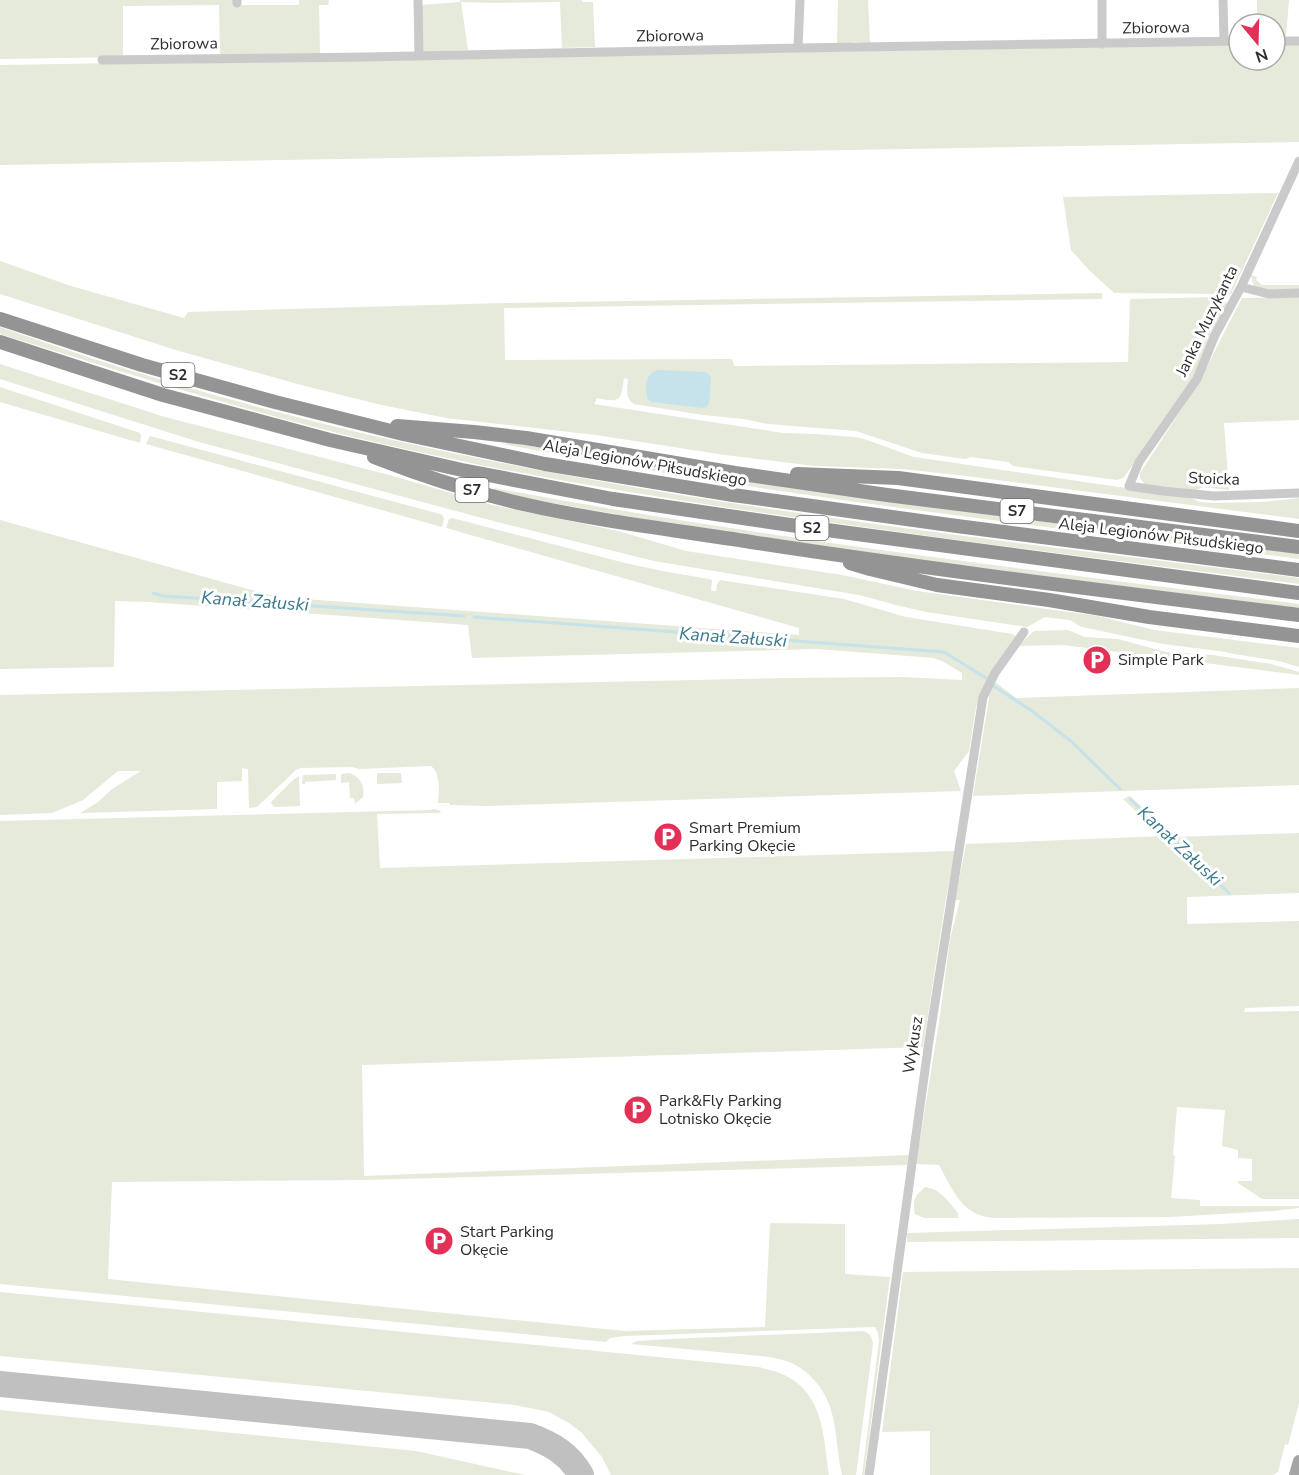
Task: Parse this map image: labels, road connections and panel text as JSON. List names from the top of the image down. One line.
{"streets":{"highway":["S2","Aleja Legionów Piłsudskiego","S7"],"street":["Zbiorowa","Janka Muzykanta","Stoicka","Wykusz"]},"crossings":[["Janka Muzykanta","Stoicka"],["S2","S7"],["Aleja Legionów Piłsudskiego","S7"]],"water":["Kanał Załuski"],"places":{"parking":["Simple Park","Smart Premium Parking Okęcie","Park&Fly Parking Lotnisko Okęcie","Start Parking Okęcie"]},"north":"bottom"}
